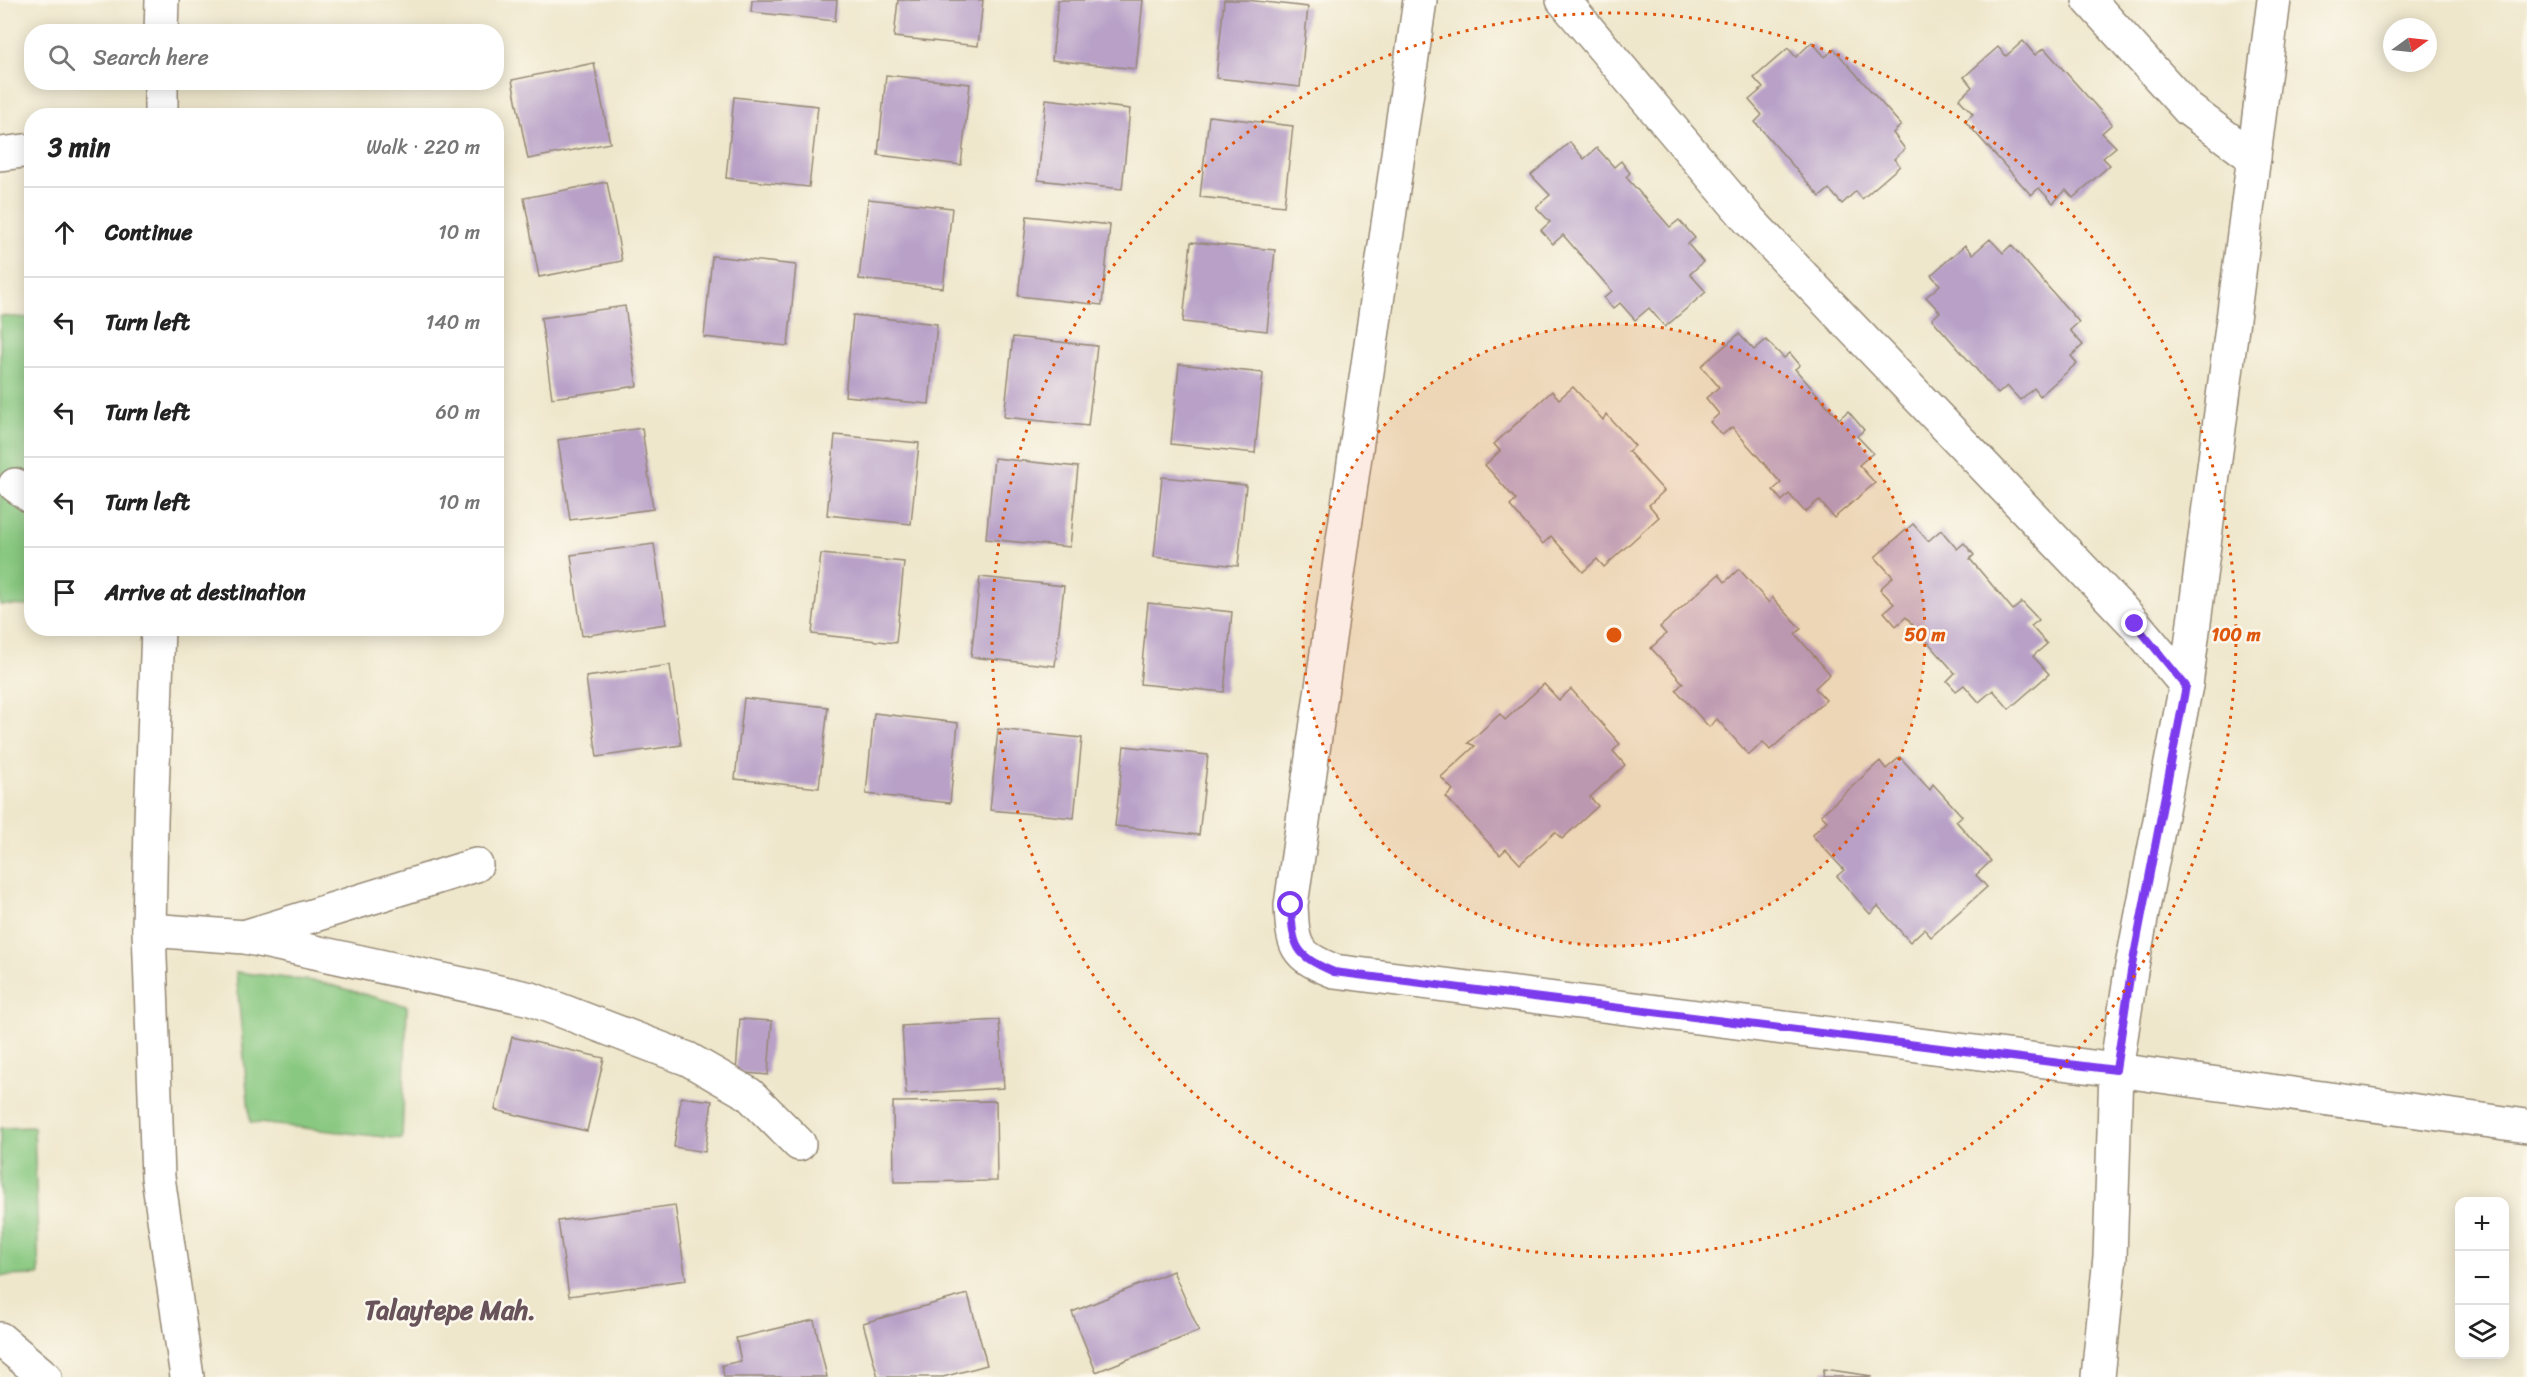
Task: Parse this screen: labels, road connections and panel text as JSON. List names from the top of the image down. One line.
{"districts":["Talaytepe Mah."],"north":"right","page":{"search":"Search here","heading":["3 min","Walk · 220 m"],"list":[["Continue","10 m"],["Turn left","140 m"],["Turn left","60 m"],["Turn left","10 m"],"Arrive at destination"],"map_buttons":["+","−"]},"rings":["50 m","100 m"]}
